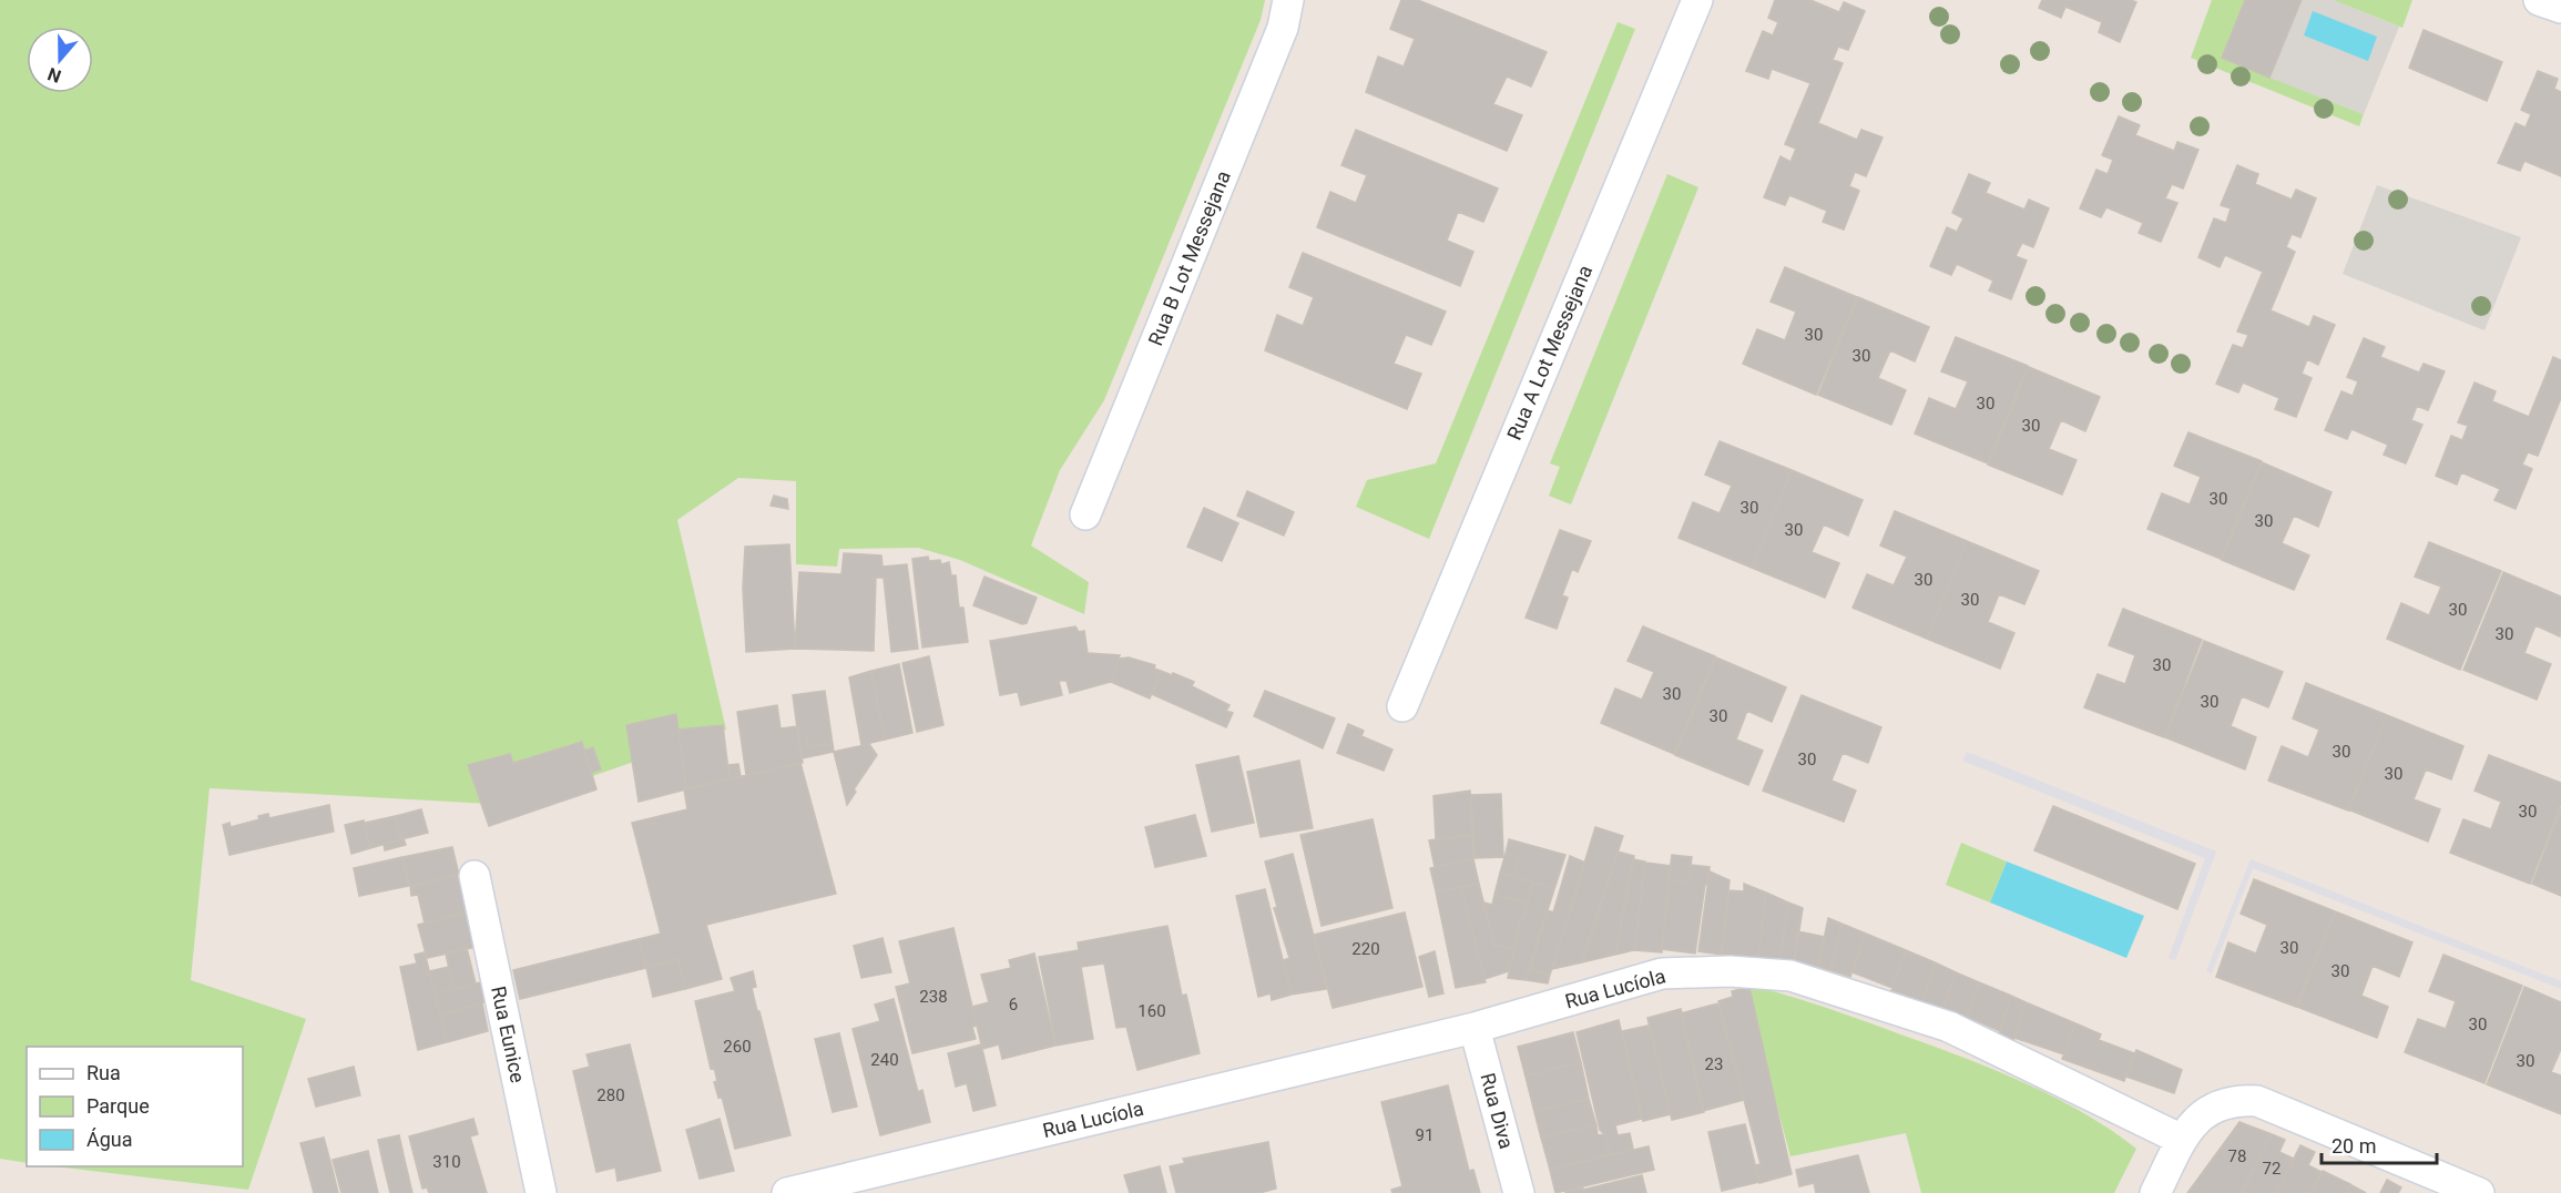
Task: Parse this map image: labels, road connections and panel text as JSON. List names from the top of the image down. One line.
{"streets":{"street":["Rua B Lot Messejana","Rua A Lot Messejana","Rua Lucíola","Rua Eunice","Rua Diva"]},"crossings":[["Rua Lucíola","Rua Diva"]],"house_numbers":["30","30","30","30","30","30","30","30","30","30","30","30","30","30","30","30","30","30","30","30","30","220","30","238","6","160","30","260","240","30","23","280","91","78","310","72"],"legend":["Rua","Parque","Água"],"scale_bar":"20 m","north":"bottom"}
